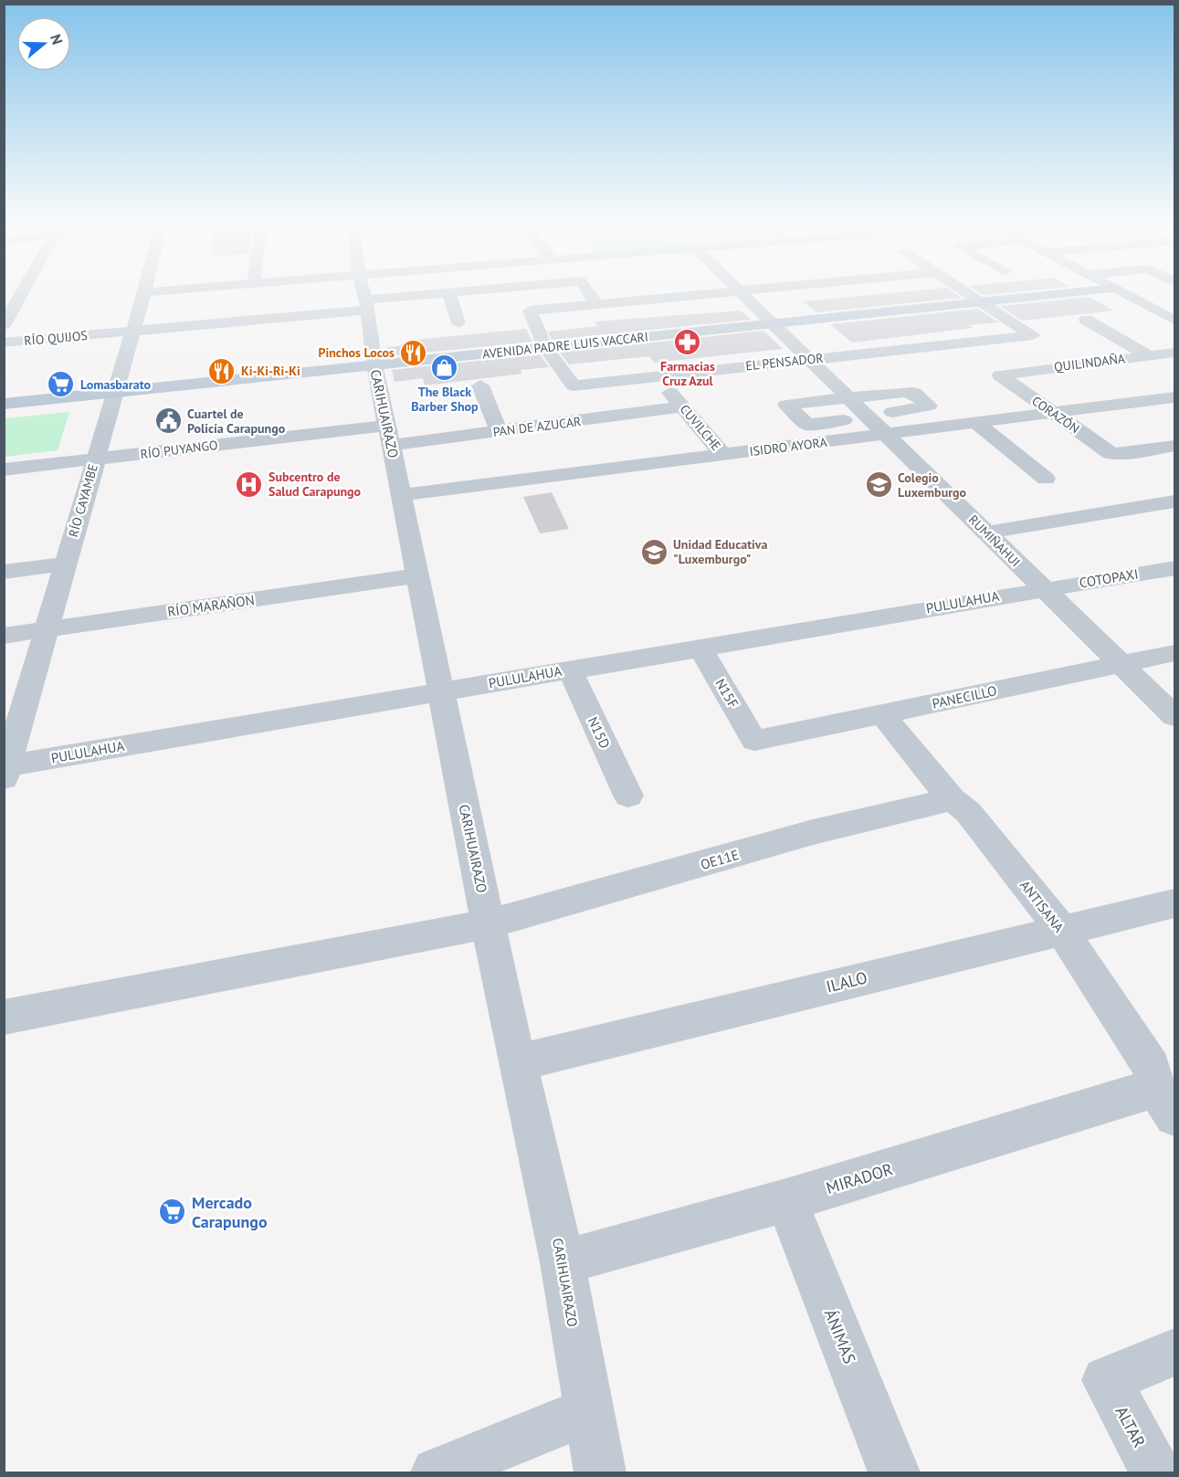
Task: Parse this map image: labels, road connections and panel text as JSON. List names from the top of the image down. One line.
{"streets":{"main road":["AVENIDA PADRE LUIS VACCARI"],"street":["RÍO QUIJOS","EL PENSADOR","QUILINDAÑA","CARIHUAIRAZO","CORAZÓN","PAN DE AZUCAR","CUVILCHE","ISIDRO AYORA","RÍO PUYANGO","RÍO CAYAMBE","RUMIÑAHUI","COTOPAXI","PULULAHUA","RÍO MARAÑON","N15F","PANECILLO","N15D","OE11E","ANTISANA","ILALO","MIRADOR","ÁNIMAS","ALTAR"]},"crossings":[["RÍO QUIJOS","CARIHUAIRAZO"],["RÍO QUIJOS","RÍO CAYAMBE"],["AVENIDA PADRE LUIS VACCARI","EL PENSADOR"],["AVENIDA PADRE LUIS VACCARI","CARIHUAIRAZO"],["AVENIDA PADRE LUIS VACCARI","RÍO CAYAMBE"],["AVENIDA PADRE LUIS VACCARI","RUMIÑAHUI"],["EL PENSADOR","CUVILCHE"],["EL PENSADOR","RUMIÑAHUI"],["QUILINDAÑA","CORAZÓN"],["CARIHUAIRAZO","PAN DE AZUCAR"],["CARIHUAIRAZO","ISIDRO AYORA"],["CARIHUAIRAZO","RÍO PUYANGO"],["CARIHUAIRAZO","PULULAHUA"],["CARIHUAIRAZO","RÍO MARAÑON"],["CARIHUAIRAZO","OE11E"],["CARIHUAIRAZO","ILALO"],["CARIHUAIRAZO","MIRADOR"],["CORAZÓN","ISIDRO AYORA"],["PAN DE AZUCAR","CUVILCHE"],["CUVILCHE","ISIDRO AYORA"],["ISIDRO AYORA","RUMIÑAHUI"],["RÍO PUYANGO","RÍO CAYAMBE"],["RÍO CAYAMBE","PULULAHUA"],["RÍO CAYAMBE","RÍO MARAÑON"],["RUMIÑAHUI","COTOPAXI"],["RUMIÑAHUI","PULULAHUA"],["RUMIÑAHUI","PANECILLO"],["COTOPAXI","PULULAHUA"],["PULULAHUA","N15F"],["PULULAHUA","N15D"],["N15F","PANECILLO"],["PANECILLO","ANTISANA"],["OE11E","ANTISANA"],["ANTISANA","ILALO"],["ANTISANA","MIRADOR"],["MIRADOR","ÁNIMAS"]],"places":{"pharmacy":["Farmacias Cruz Azul"],"restaurant":["Pinchos Locos","Ki-Ki-Ri-Ki"],"shop":["The Black Barber Shop"],"supermarket":["Lomasbarato","Mercado Carapungo"],"public building":["Cuartel de Policía Carapungo"],"hospital":["Subcentro de Salud Carapungo"],"school or university":["Colegio Luxemburgo","Unidad Educativa \"Luxemburgo\""]},"north":"right"}
